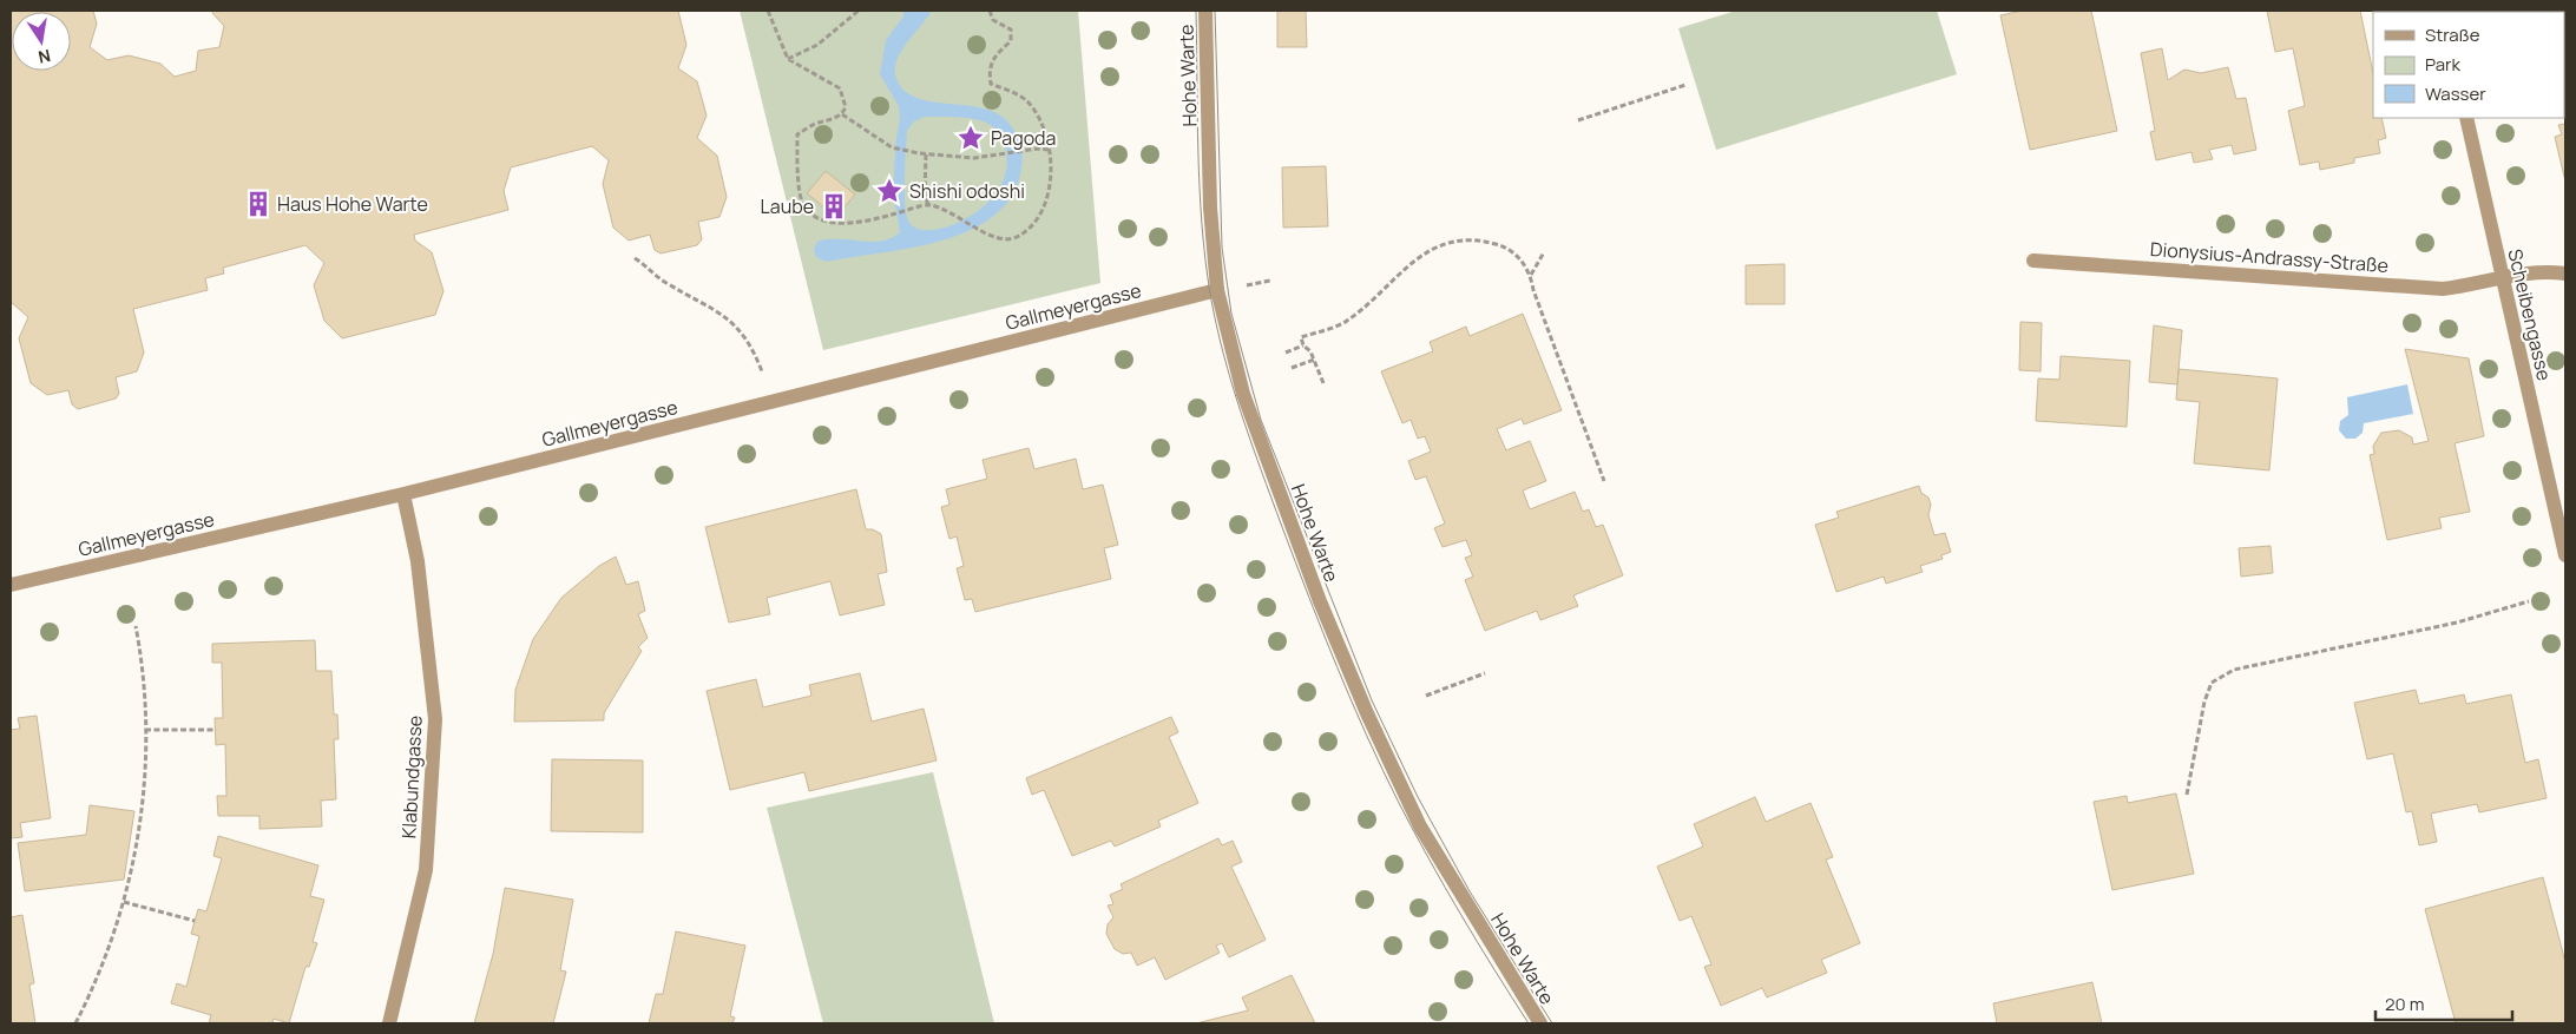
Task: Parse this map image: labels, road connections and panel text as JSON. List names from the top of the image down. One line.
{"streets":{"street":["Hohe Warte","Dionysius-Andrassy-Straße","Gallmeyergasse","Scheibengasse","Klabundgasse"]},"crossings":[["Hohe Warte","Gallmeyergasse"],["Dionysius-Andrassy-Straße","Scheibengasse"],["Gallmeyergasse","Klabundgasse"]],"places":{"place":["Pagoda","Shishi odoshi"],"building":["Haus Hohe Warte","Laube"]},"legend":["Straße","Park","Wasser"],"scale_bar":"20 m","north":"bottom"}
